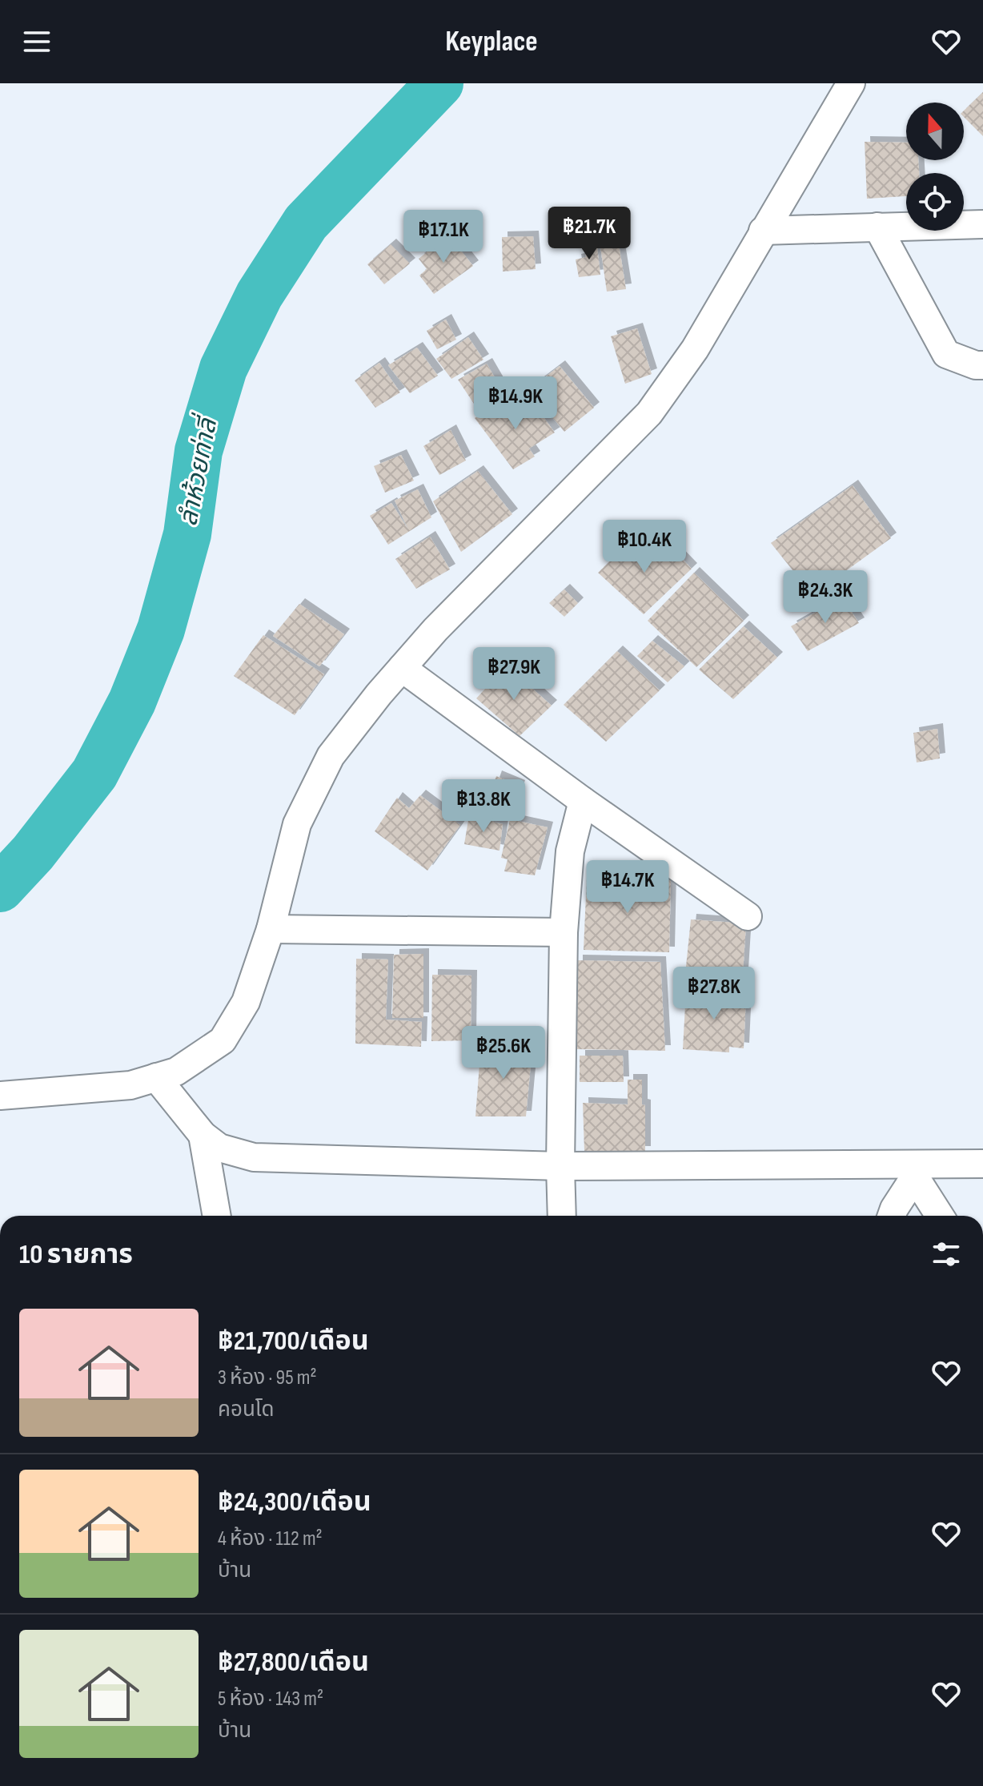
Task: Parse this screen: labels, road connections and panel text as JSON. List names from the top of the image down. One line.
{"water":["ลำห้วยท่าลี่"],"north":"top","page":{"header":"Keyplace","price":["฿21.7K","฿17.1K","฿14.9K","฿10.4K","฿24.3K","฿27.9K","฿13.8K","฿14.7K","฿27.8K","฿25.6K"],"heading":"10 รายการ","list":[{"name":"฿21,700/เดือน","note":"3 ห้อง · 95 m² · คอนโด"},{"name":"฿24,300/เดือน","note":"4 ห้อง · 112 m² · บ้าน"},{"name":"฿27,800/เดือน","note":"5 ห้อง · 143 m² · บ้าน"}]}}
